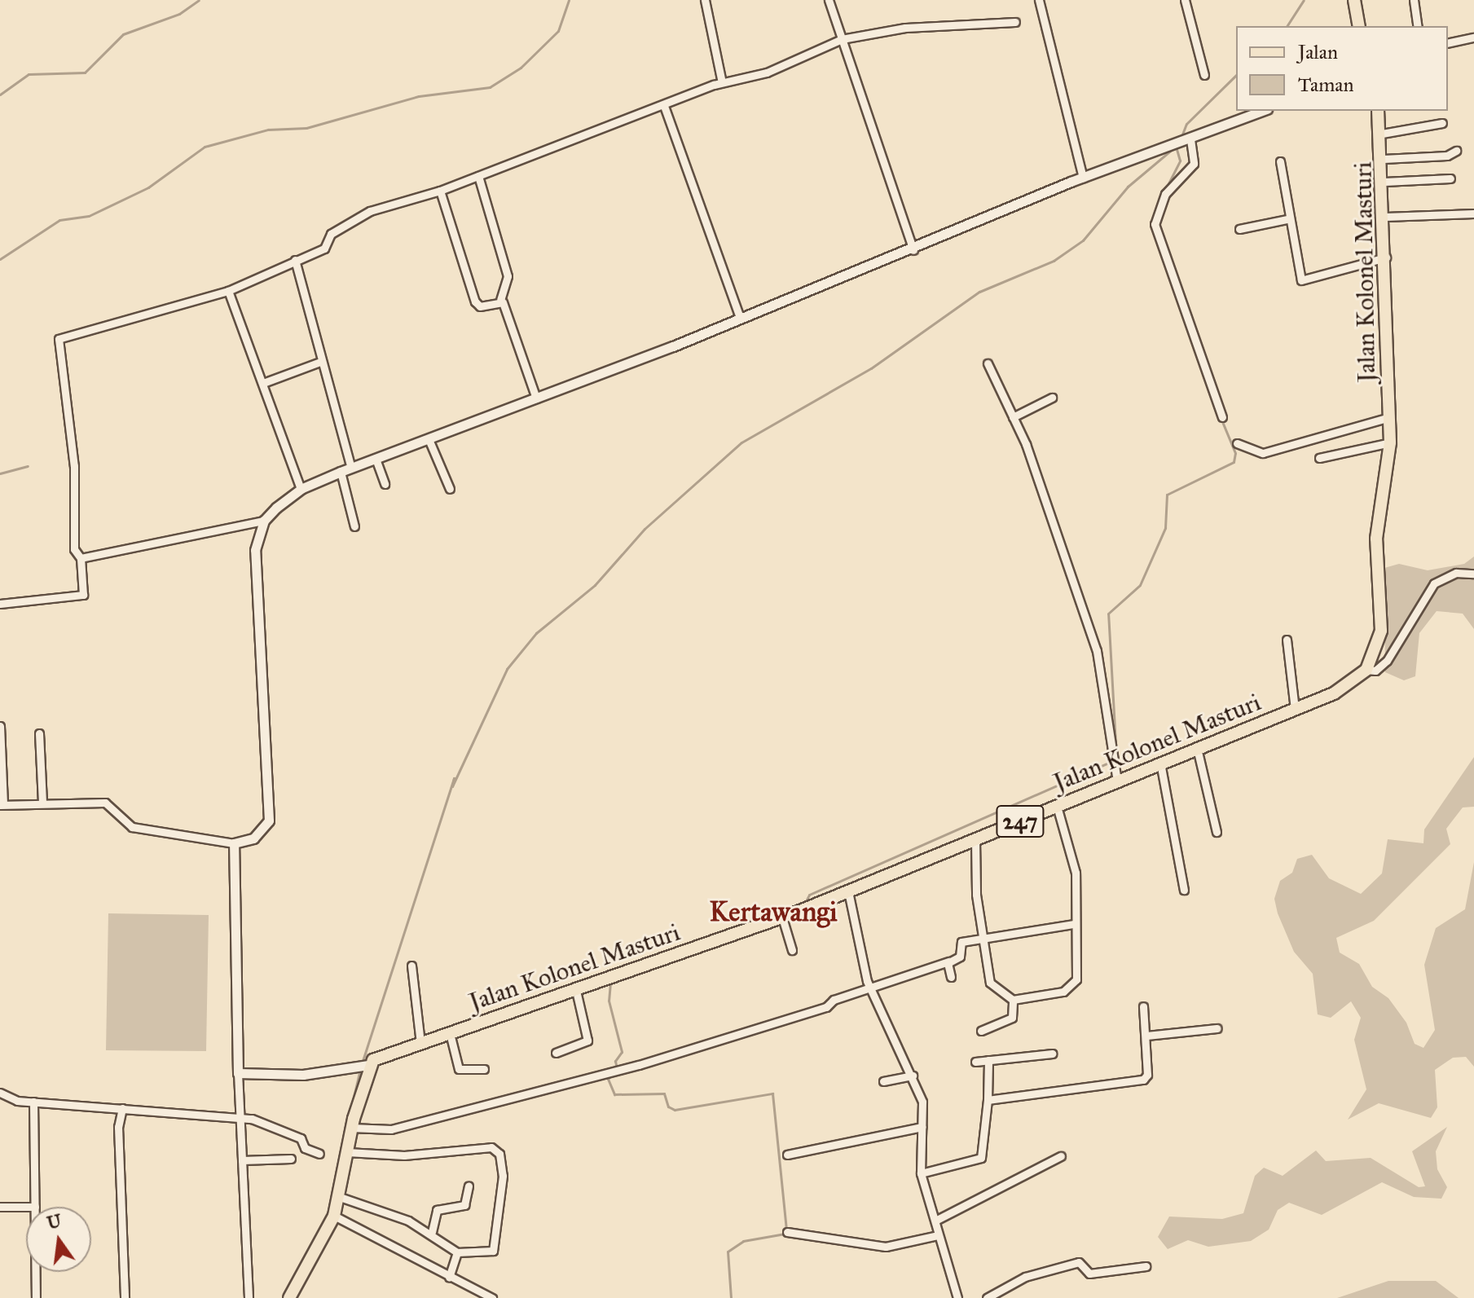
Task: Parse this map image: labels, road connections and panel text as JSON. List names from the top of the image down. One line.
{"streets":{"main road":["Jalan Kolonel Masturi","247"]},"districts":["Kertawangi"],"legend":["Jalan","Taman"],"north":"top"}
